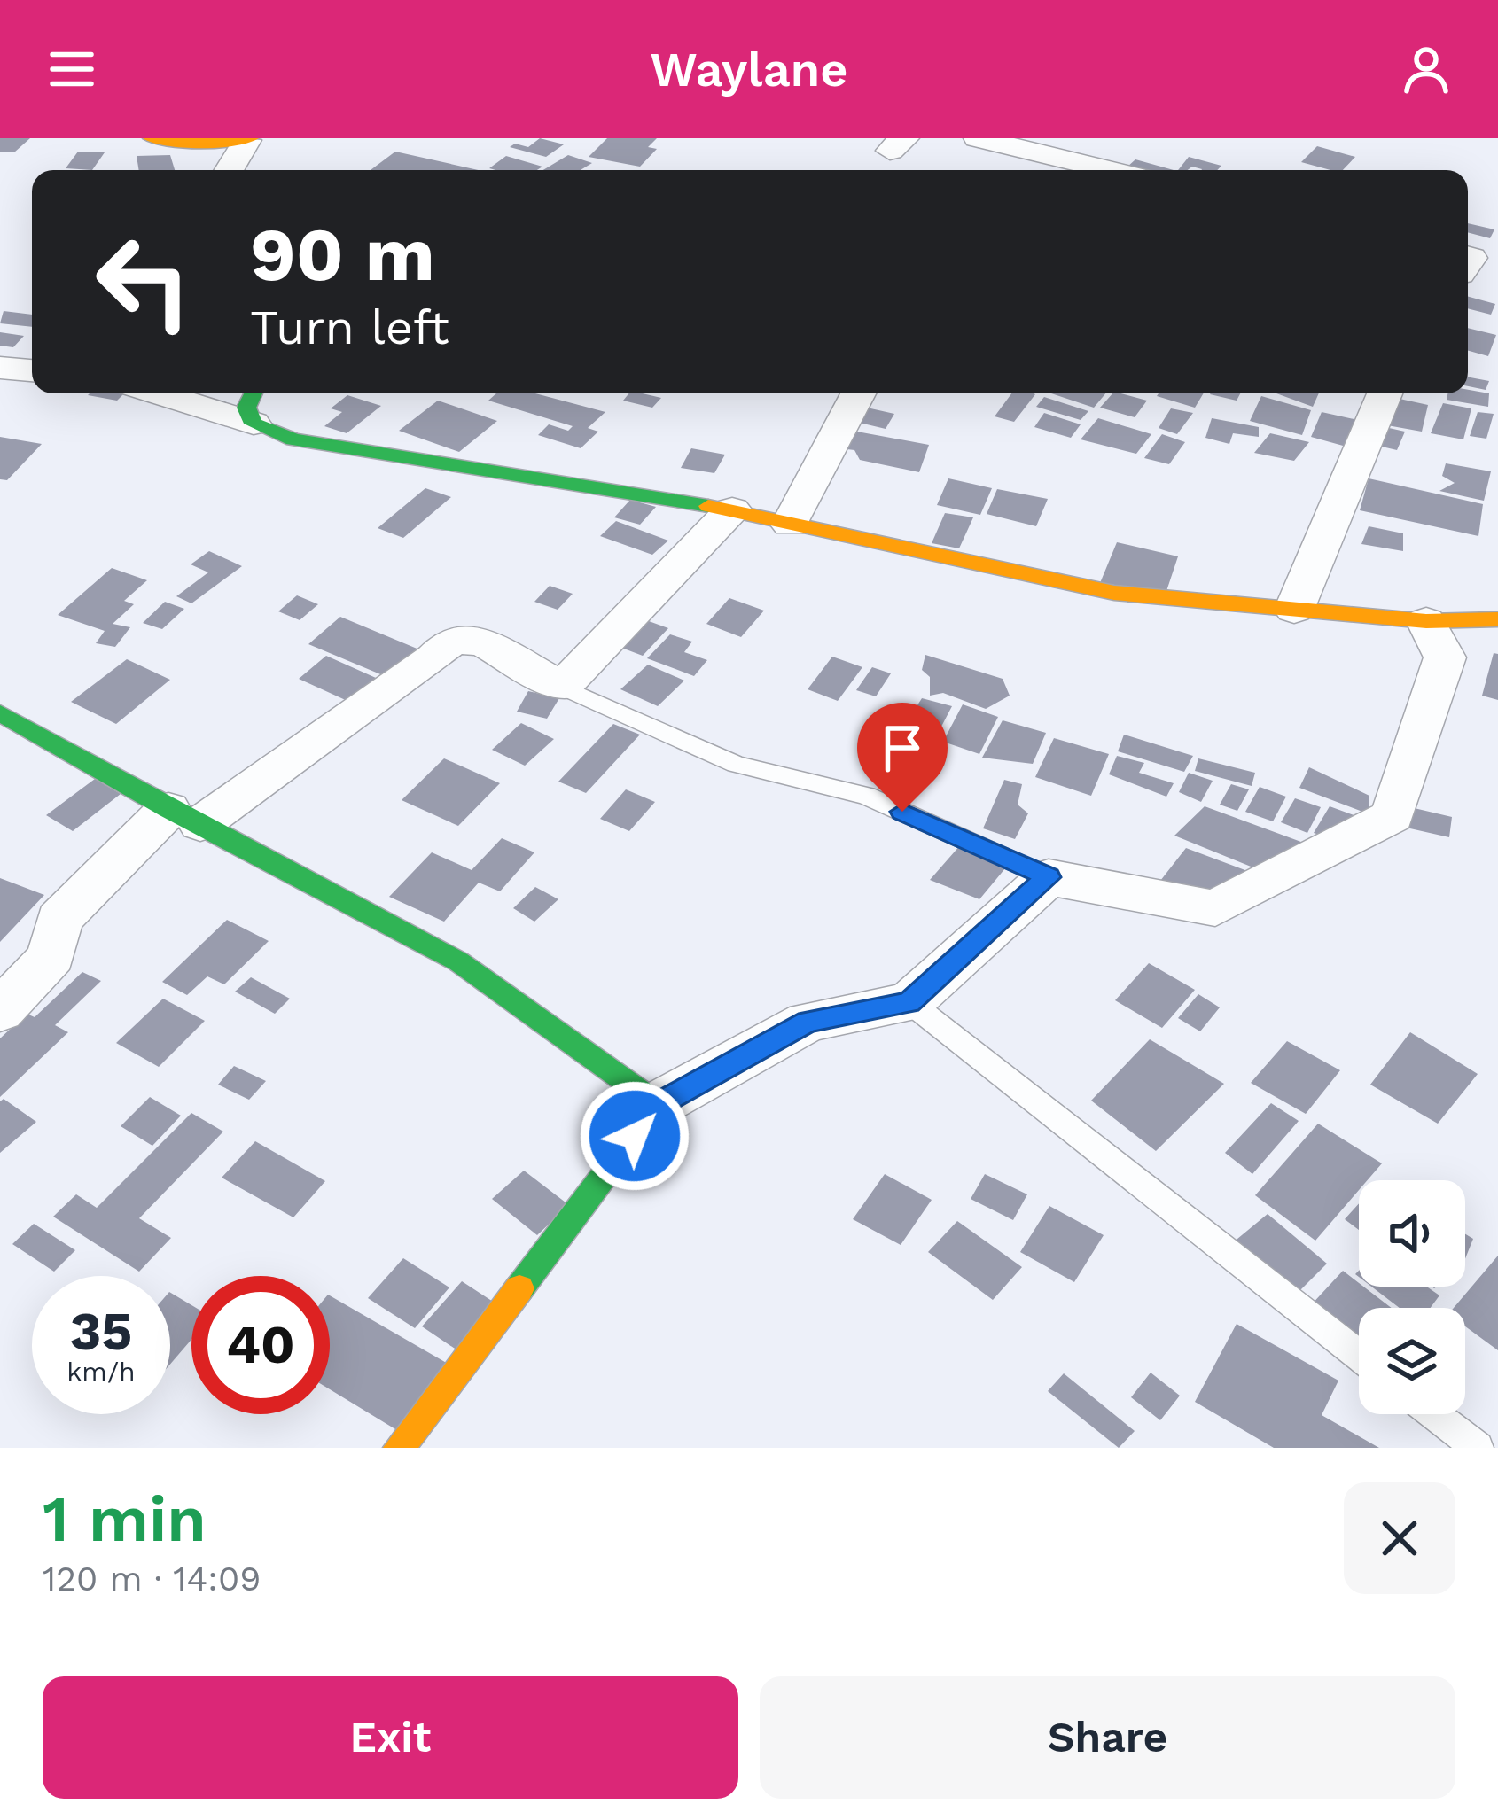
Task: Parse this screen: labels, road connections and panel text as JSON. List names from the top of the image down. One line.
{"page":{"header":"Waylane","turn":["90 m","Turn left"],"speed":"35 km/h","limit":"40","heading":["1 min","120 m · 14:09"],"buttons":["Exit","Share"]}}
